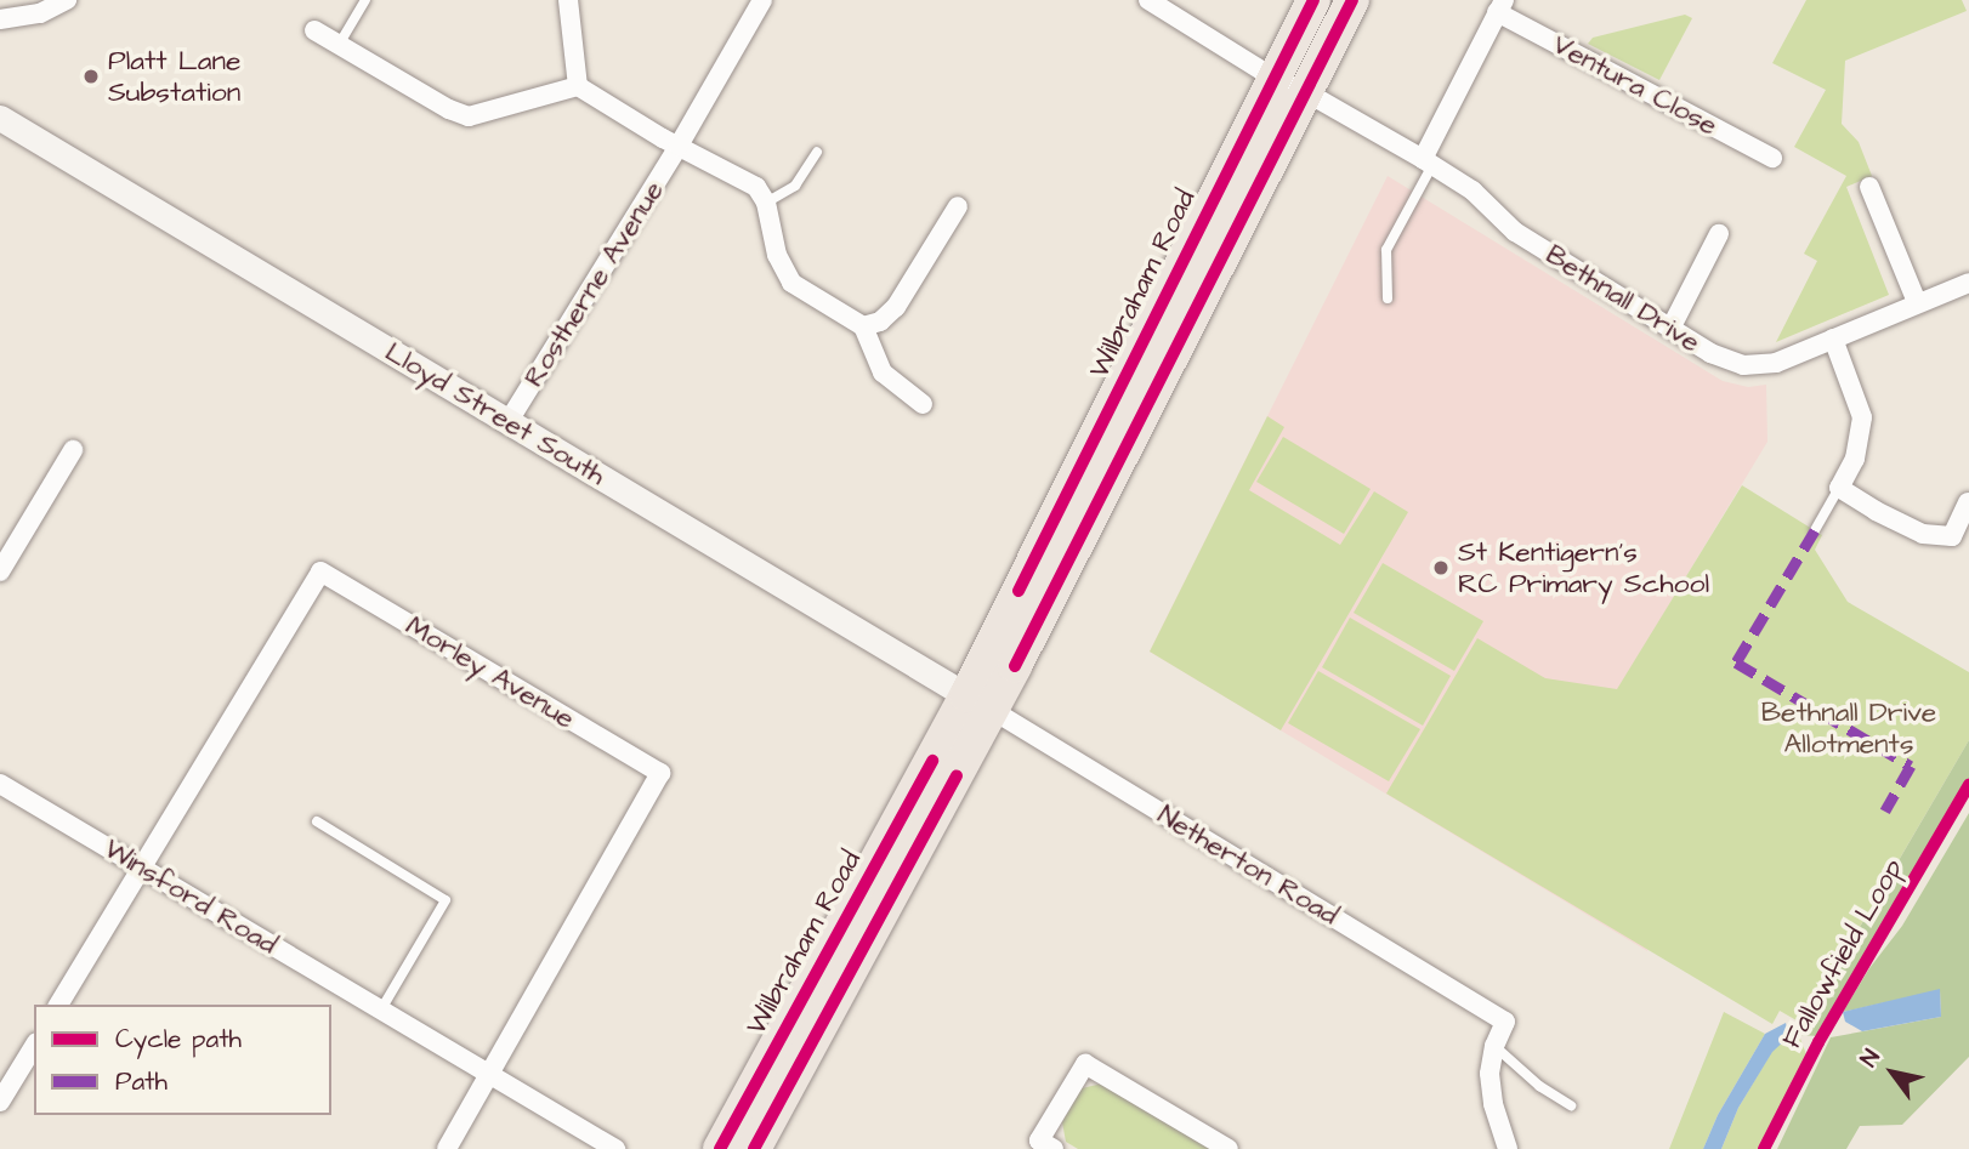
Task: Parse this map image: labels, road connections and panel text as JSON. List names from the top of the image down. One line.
{"streets":{"highway":["Wilbraham Road"],"street":["Ventura Close","Rostherne Avenue","Bethnall Drive","Lloyd Street South","Morley Avenue","Netherton Road","Winsford Road"],"cycle path":["Fallowfield Loop"]},"crossings":[["Rostherne Avenue","Lloyd Street South"],["Wilbraham Road","Bethnall Drive"],["Wilbraham Road","Lloyd Street South"],["Wilbraham Road","Netherton Road"],["Lloyd Street South","Netherton Road"],["Morley Avenue","Winsford Road"]],"parks":["Bethnall Drive Allotments"],"places":["Platt Lane Substation","St Kentigern's RC Primary School"],"legend":["Cycle path","Path"],"north":"top left"}
